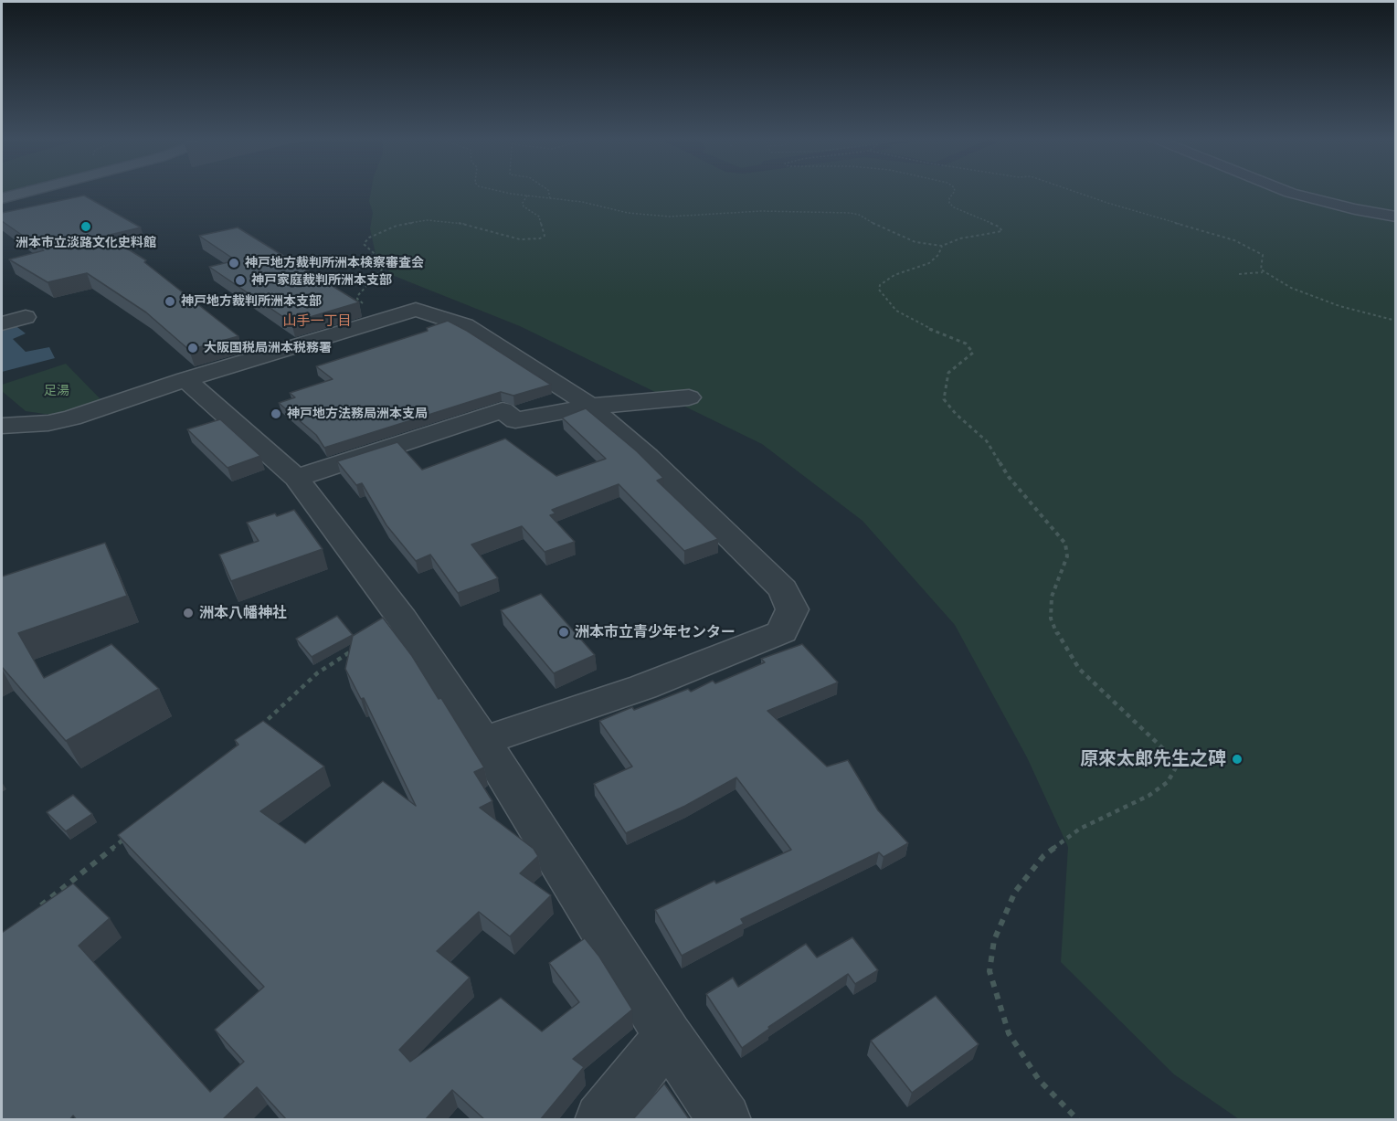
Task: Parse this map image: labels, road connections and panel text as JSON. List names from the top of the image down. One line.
{"districts":["山手一丁目"],"parks":["足湯"],"places":["洲本市立淡路文化史料館","神戸地方裁判所洲本検察審査会","神戸家庭裁判所洲本支部","神戸地方裁判所洲本支部","大阪国税局洲本税務署","神戸地方法務局洲本支局","洲本八幡神社","洲本市立青少年センター","原來太郎先生之碑"]}
